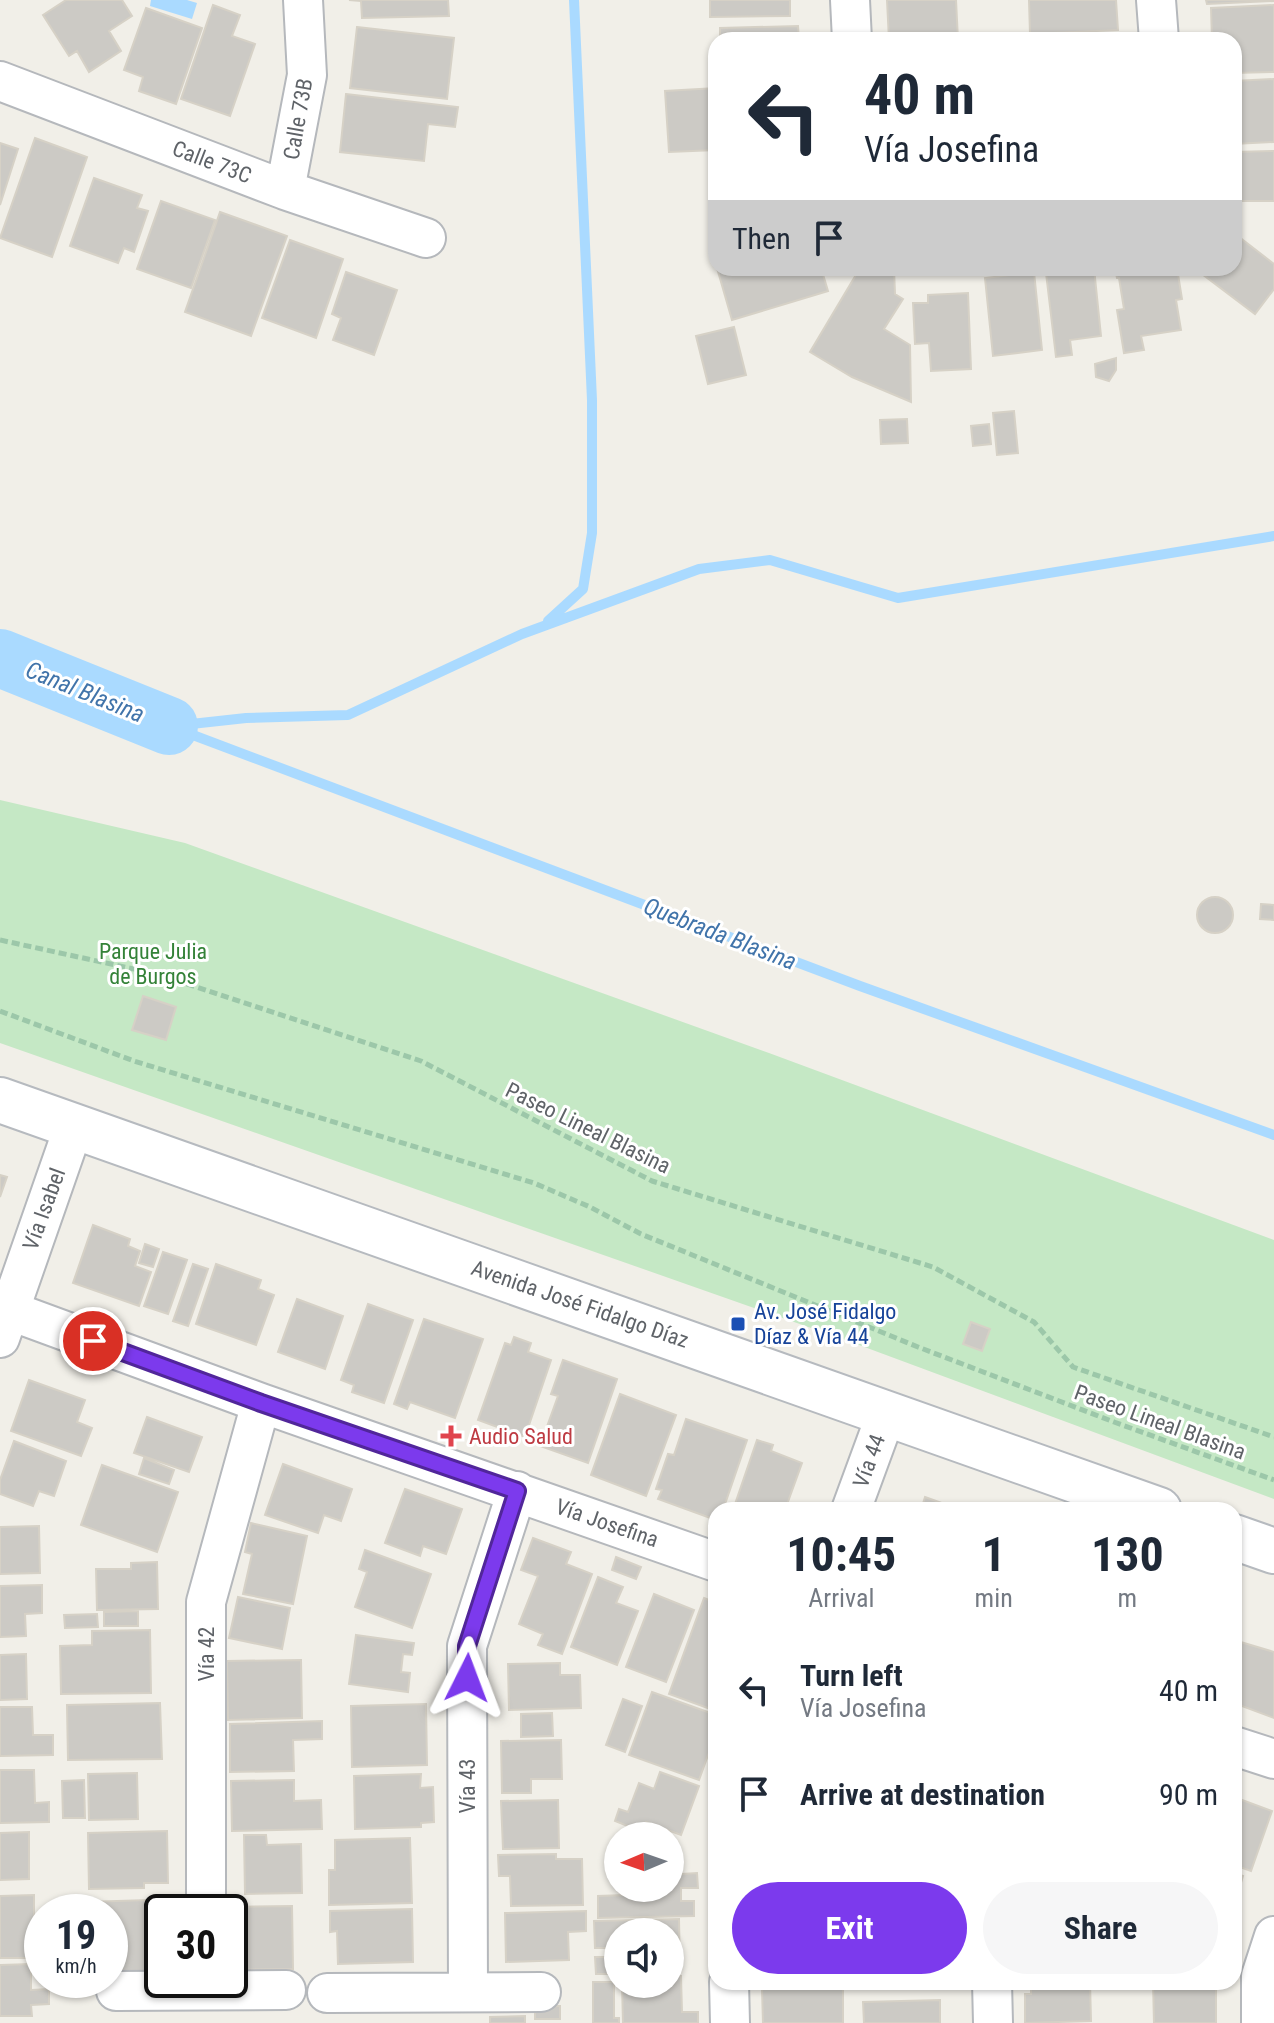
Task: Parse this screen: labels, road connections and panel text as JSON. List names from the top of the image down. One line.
{"streets":{"street":["Calle 73B","Calle 73C","Vía Isabel","Avenida José Fidalgo Díaz","Vía 44","Vía Josefina","Vía 42","Vía 43"],"path":["Paseo Lineal Blasina"]},"crossings":[["Calle 73B","Calle 73C"],["Vía Isabel","Avenida José Fidalgo Díaz"],["Vía Isabel","Vía Josefina"],["Avenida José Fidalgo Díaz","Vía 44"],["Vía Josefina","Vía 42"],["Vía Josefina","Vía 43"]],"water":["Canal Blasina","Quebrada Blasina"],"parks":["Parque Julia de Burgos"],"places":{"transit":["Av. José Fidalgo Díaz & Vía 44"],"health":["Audio Salud"]},"north":"left","page":{"turn":["40 m","Vía Josefina"],"then":"Then","eta":["10:45","Arrival","1","min","130","m"],"list":[{"name":"Turn left","note":"Vía Josefina","value":"40 m"},{"name":"Arrive at destination","value":"90 m"}],"buttons":["Exit","Share"],"speed":"19 km/h","limit":"30"}}
